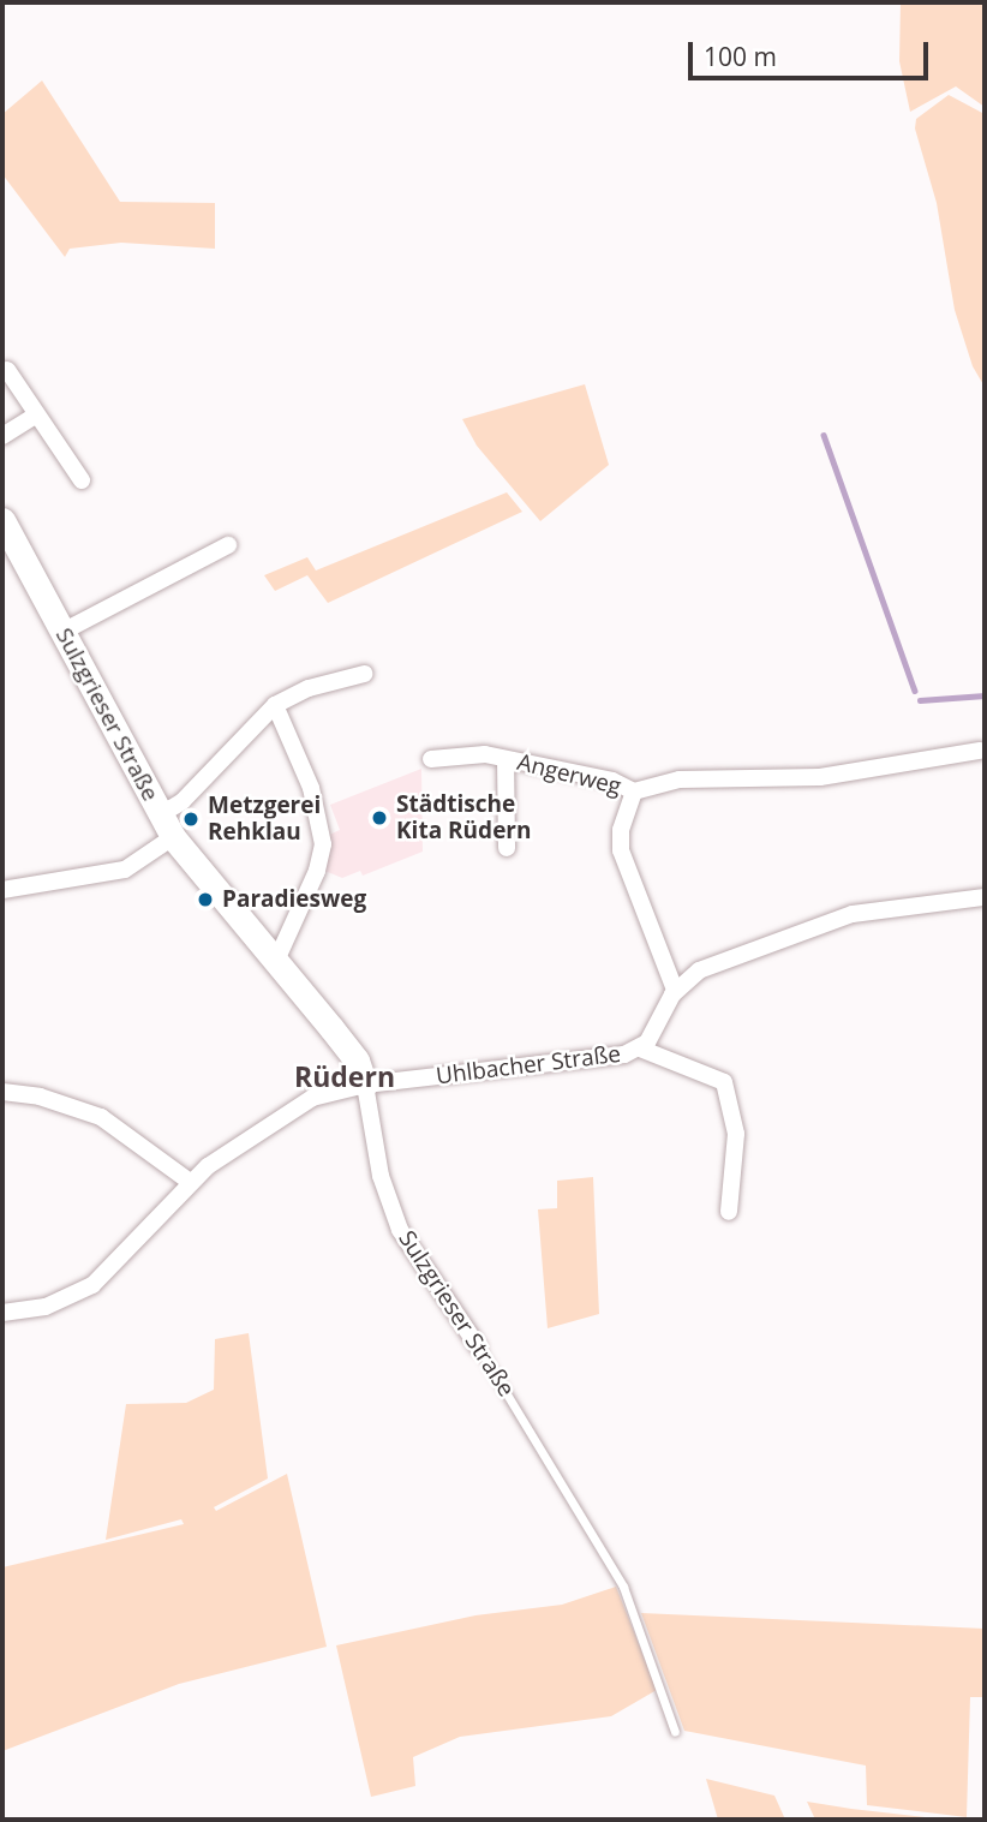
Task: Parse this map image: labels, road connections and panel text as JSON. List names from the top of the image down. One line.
{"streets":{"street":["Sulzgrieser Straße","Angerweg","Uhlbacher Straße"]},"crossings":[["Sulzgrieser Straße","Uhlbacher Straße"]],"districts":["Rüdern"],"places":["Städtische Kita Rüdern","Metzgerei Rehklau","Paradiesweg"],"scale_bar":"100 m"}
